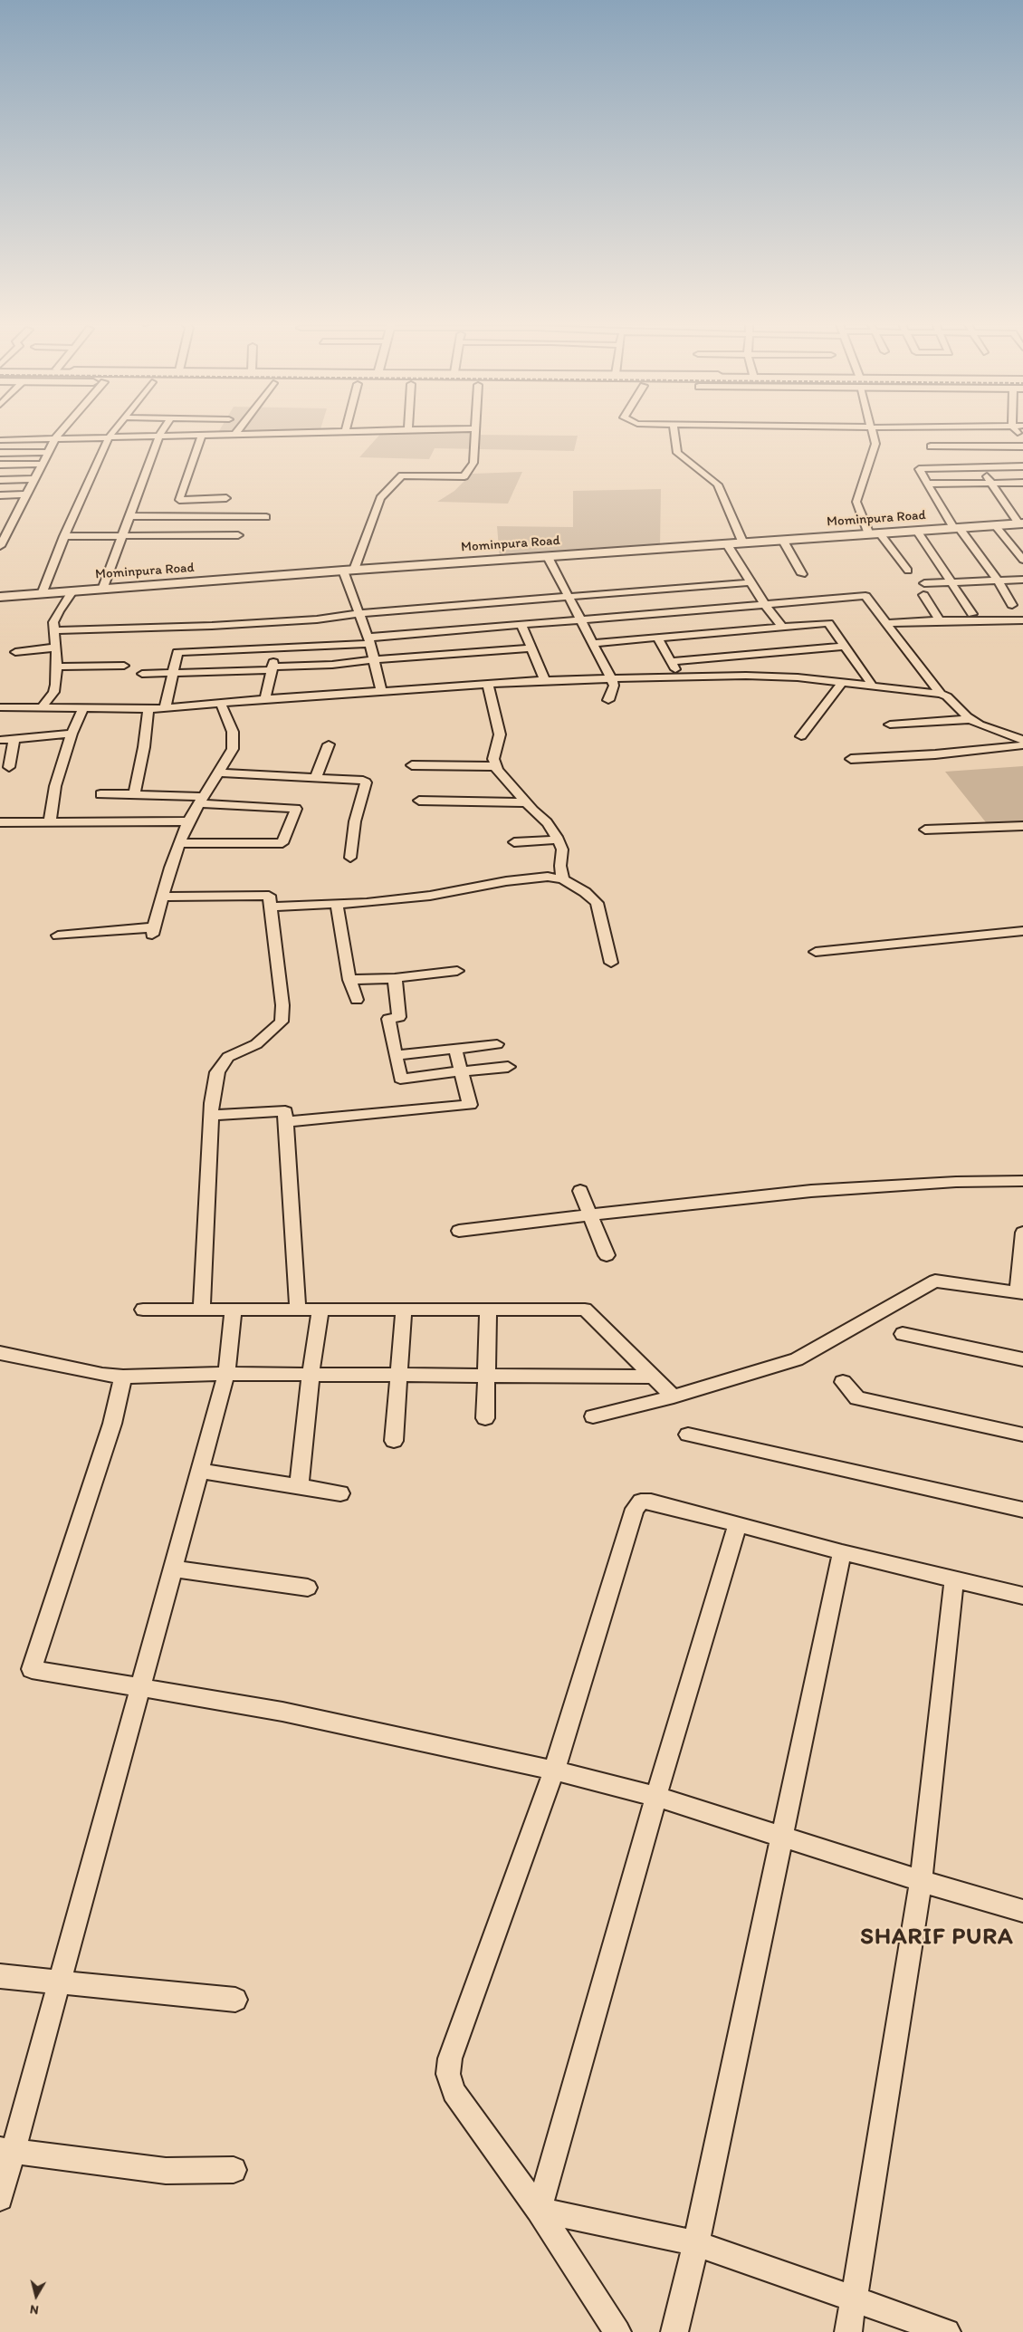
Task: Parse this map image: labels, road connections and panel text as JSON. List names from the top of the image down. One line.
{"streets":{"main road":["Mominpura Road"]},"districts":["SHARIF PURA"],"north":"bottom"}
